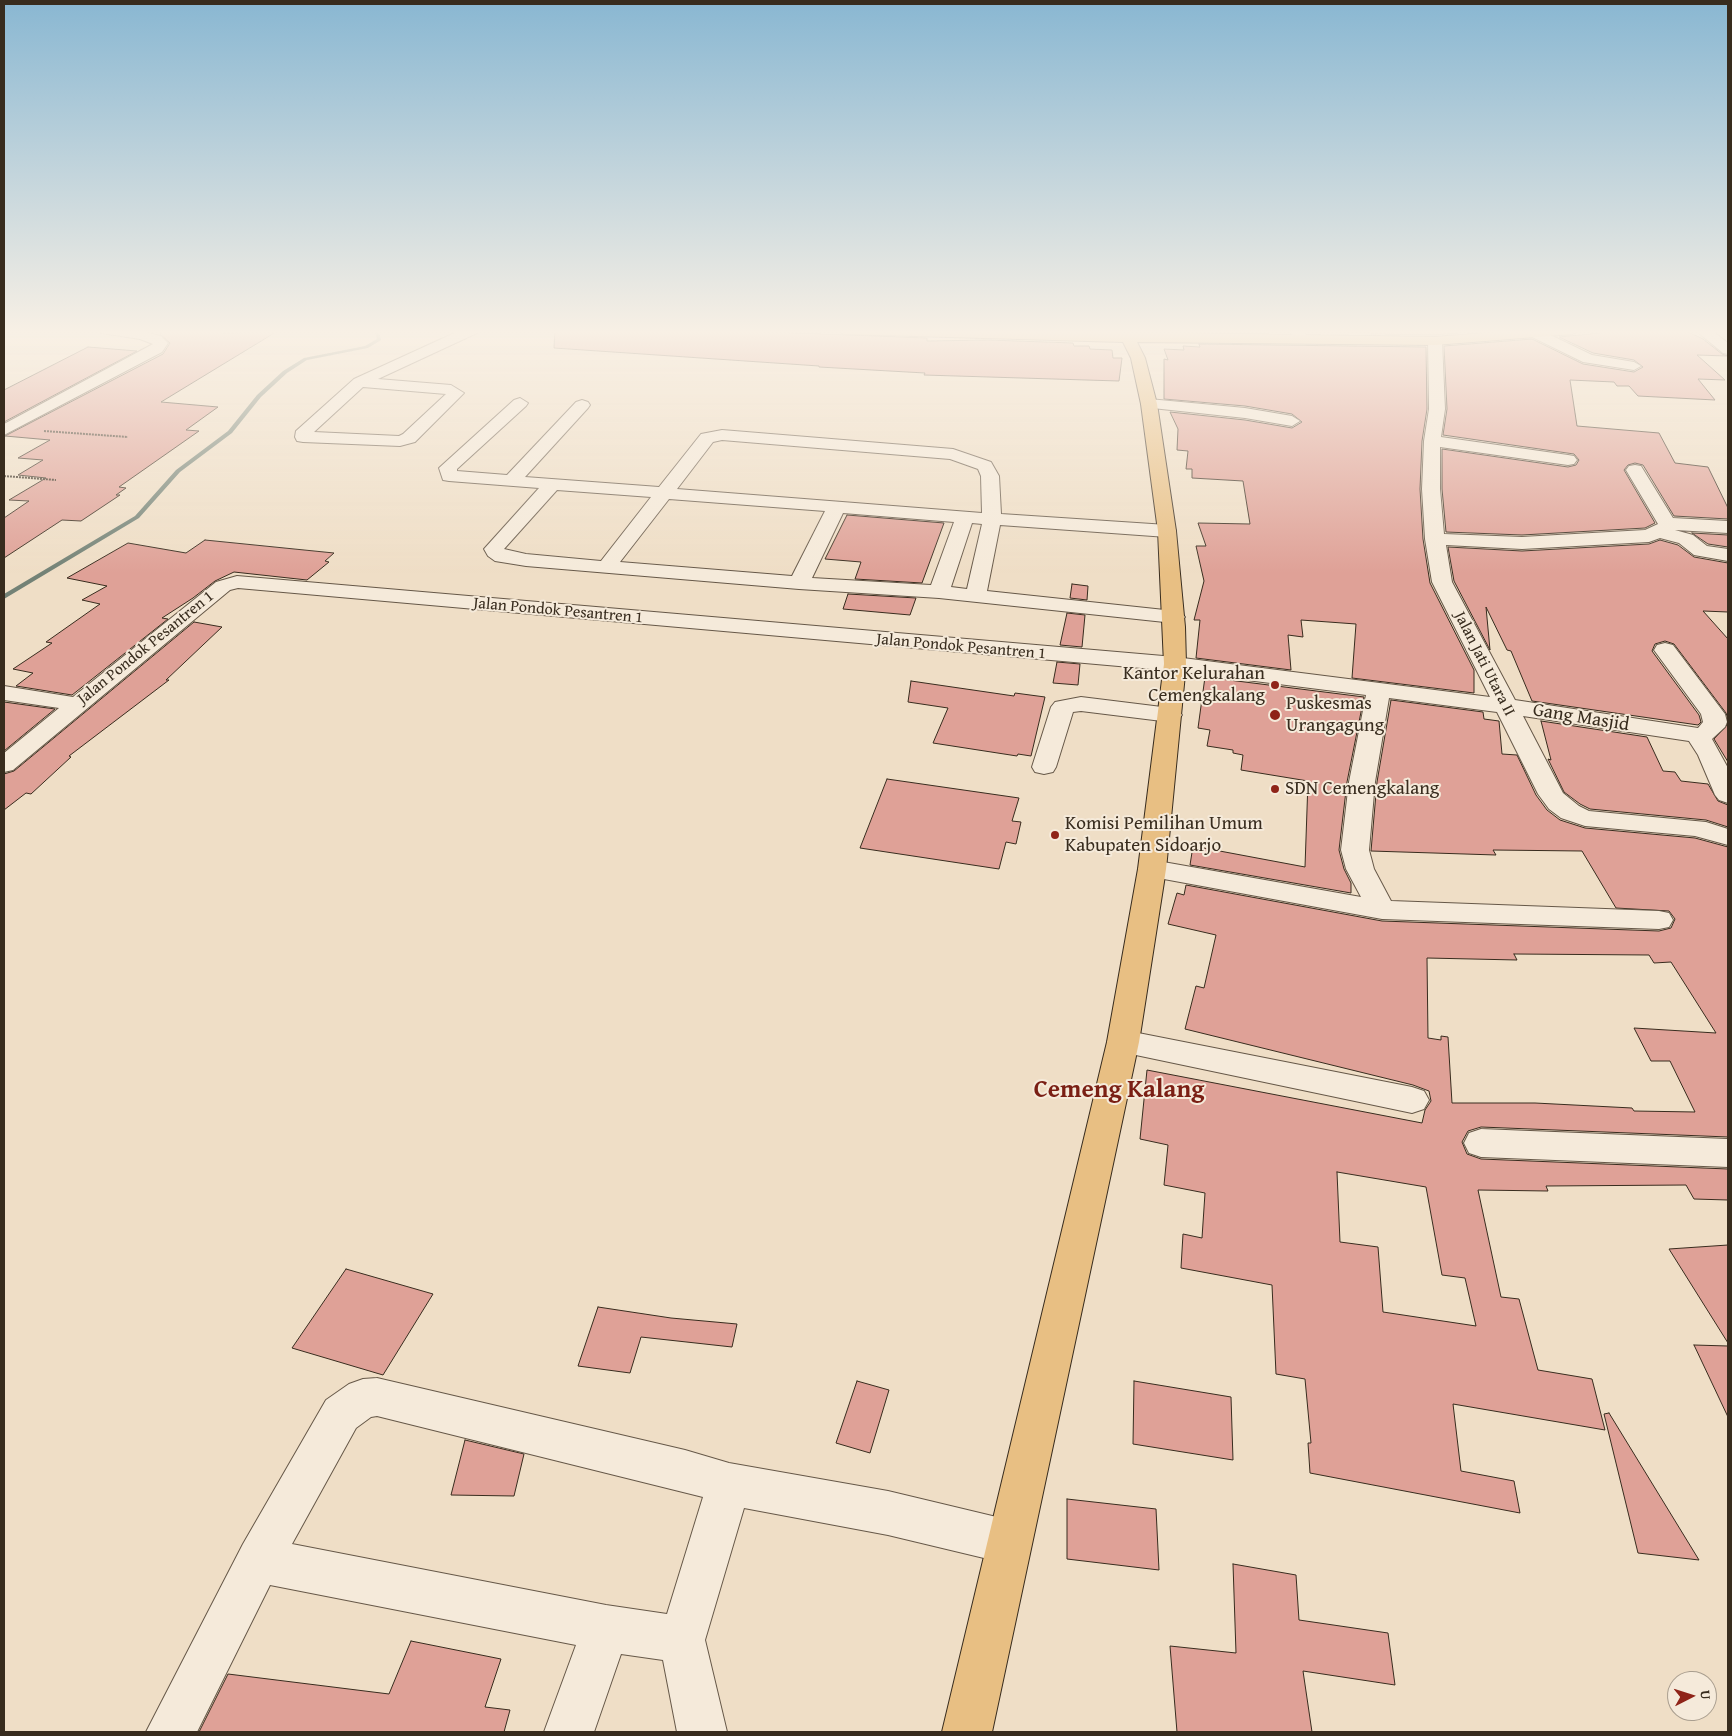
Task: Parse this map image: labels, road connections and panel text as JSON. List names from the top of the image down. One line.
{"streets":{"street":["Jalan Pondok Pesantren 1","Jalan Jati Utara II","Gang Masjid"]},"crossings":[["Jalan Pondok Pesantren 1","Gang Masjid"],["Jalan Jati Utara II","Gang Masjid"]],"districts":["Cemeng Kalang"],"places":["Kantor Kelurahan Cemengkalang","Puskesmas Urangagung","SDN Cemengkalang","Komisi Pemilihan Umum Kabupaten Sidoarjo"],"north":"right"}
